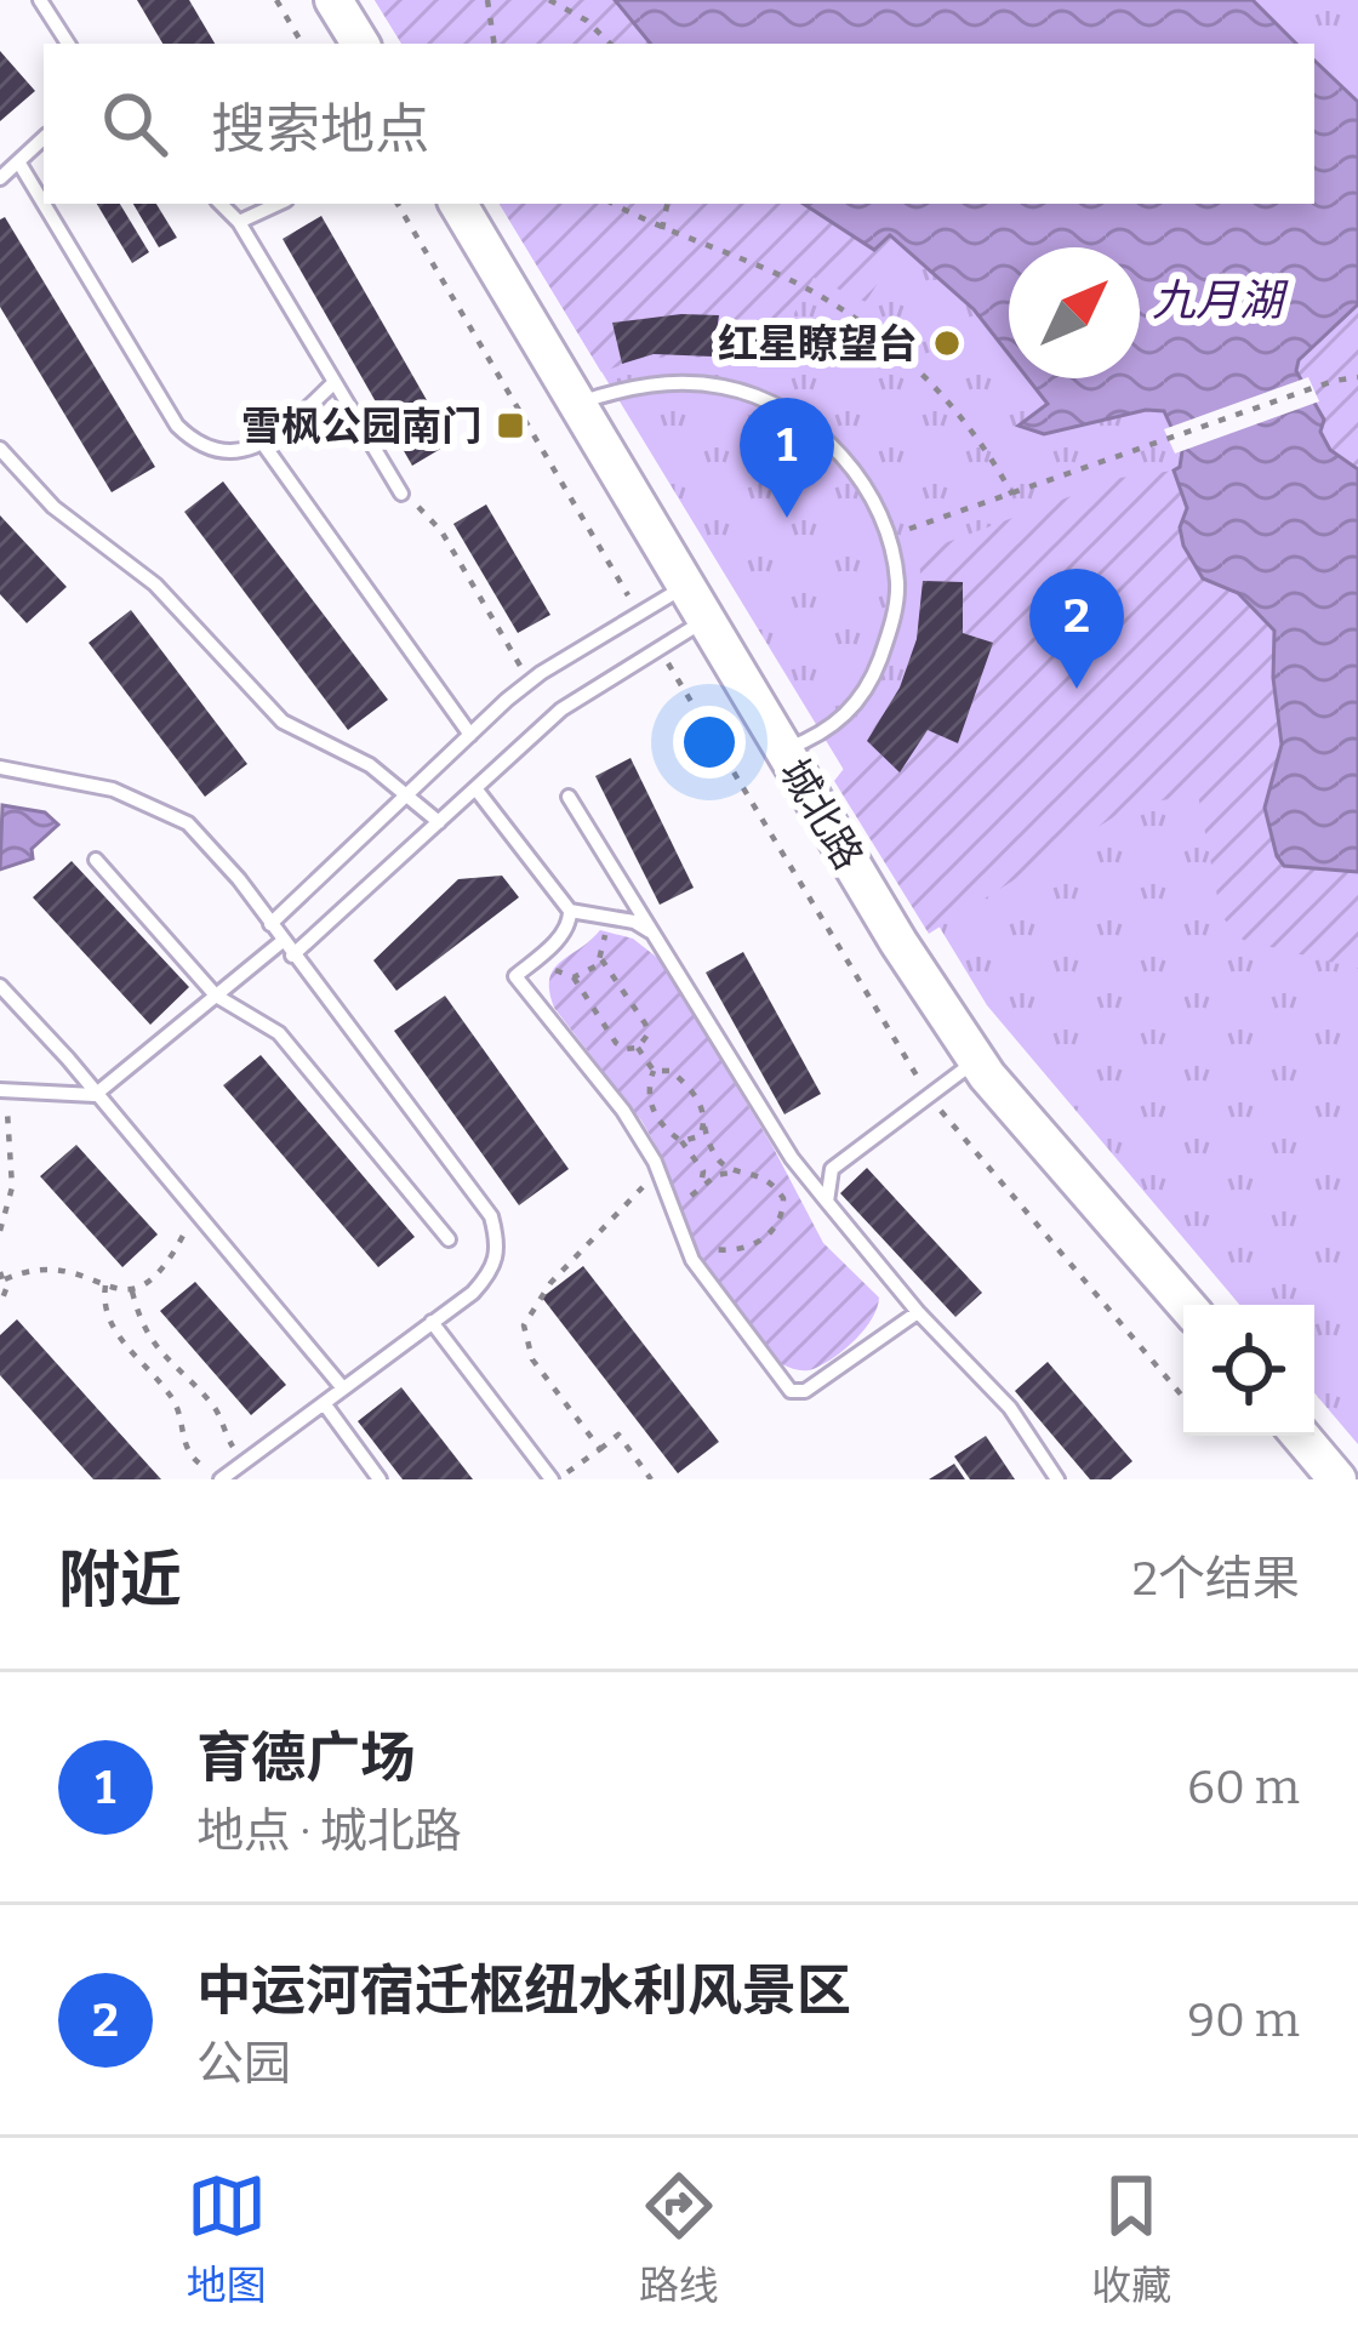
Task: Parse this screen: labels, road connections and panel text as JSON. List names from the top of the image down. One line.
{"streets":{"street":["城北路"]},"water":["九月湖"],"places":{"other":["红星瞭望台"],"transit":["雪枫公园南门"]},"north":"top right","page":{"search":"搜索地点","pins":["1","2"],"heading":["附近","2个结果"],"list":[{"mark":"1","name":"育德广场","note":"地点 · 城北路","value":"60 m"},{"mark":"2","name":"中运河宿迁枢纽水利风景区","note":"公园","value":"90 m"}],"nav":["地图","路线","收藏"]}}
